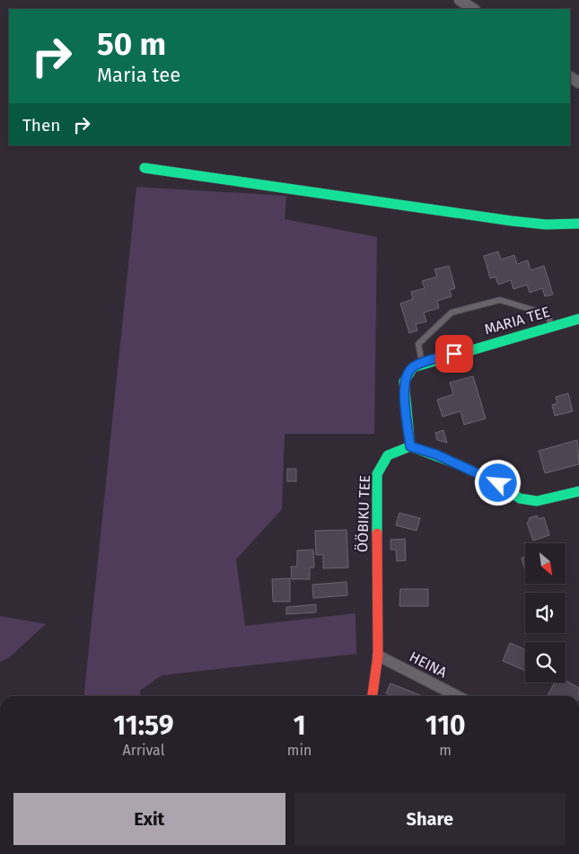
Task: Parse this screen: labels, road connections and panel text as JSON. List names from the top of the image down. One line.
{"streets":{"main road":["MARIA TEE","ÖÖBIKU TEE"],"street":["HEINA"]},"crossings":[["MARIA TEE","ÖÖBIKU TEE"],["ÖÖBIKU TEE","HEINA"]],"north":"bottom right","page":{"turn":["50 m","Maria tee"],"then":"Then","eta":["11:59","Arrival","1","min","110","m"],"buttons":["Exit","Share"]}}
